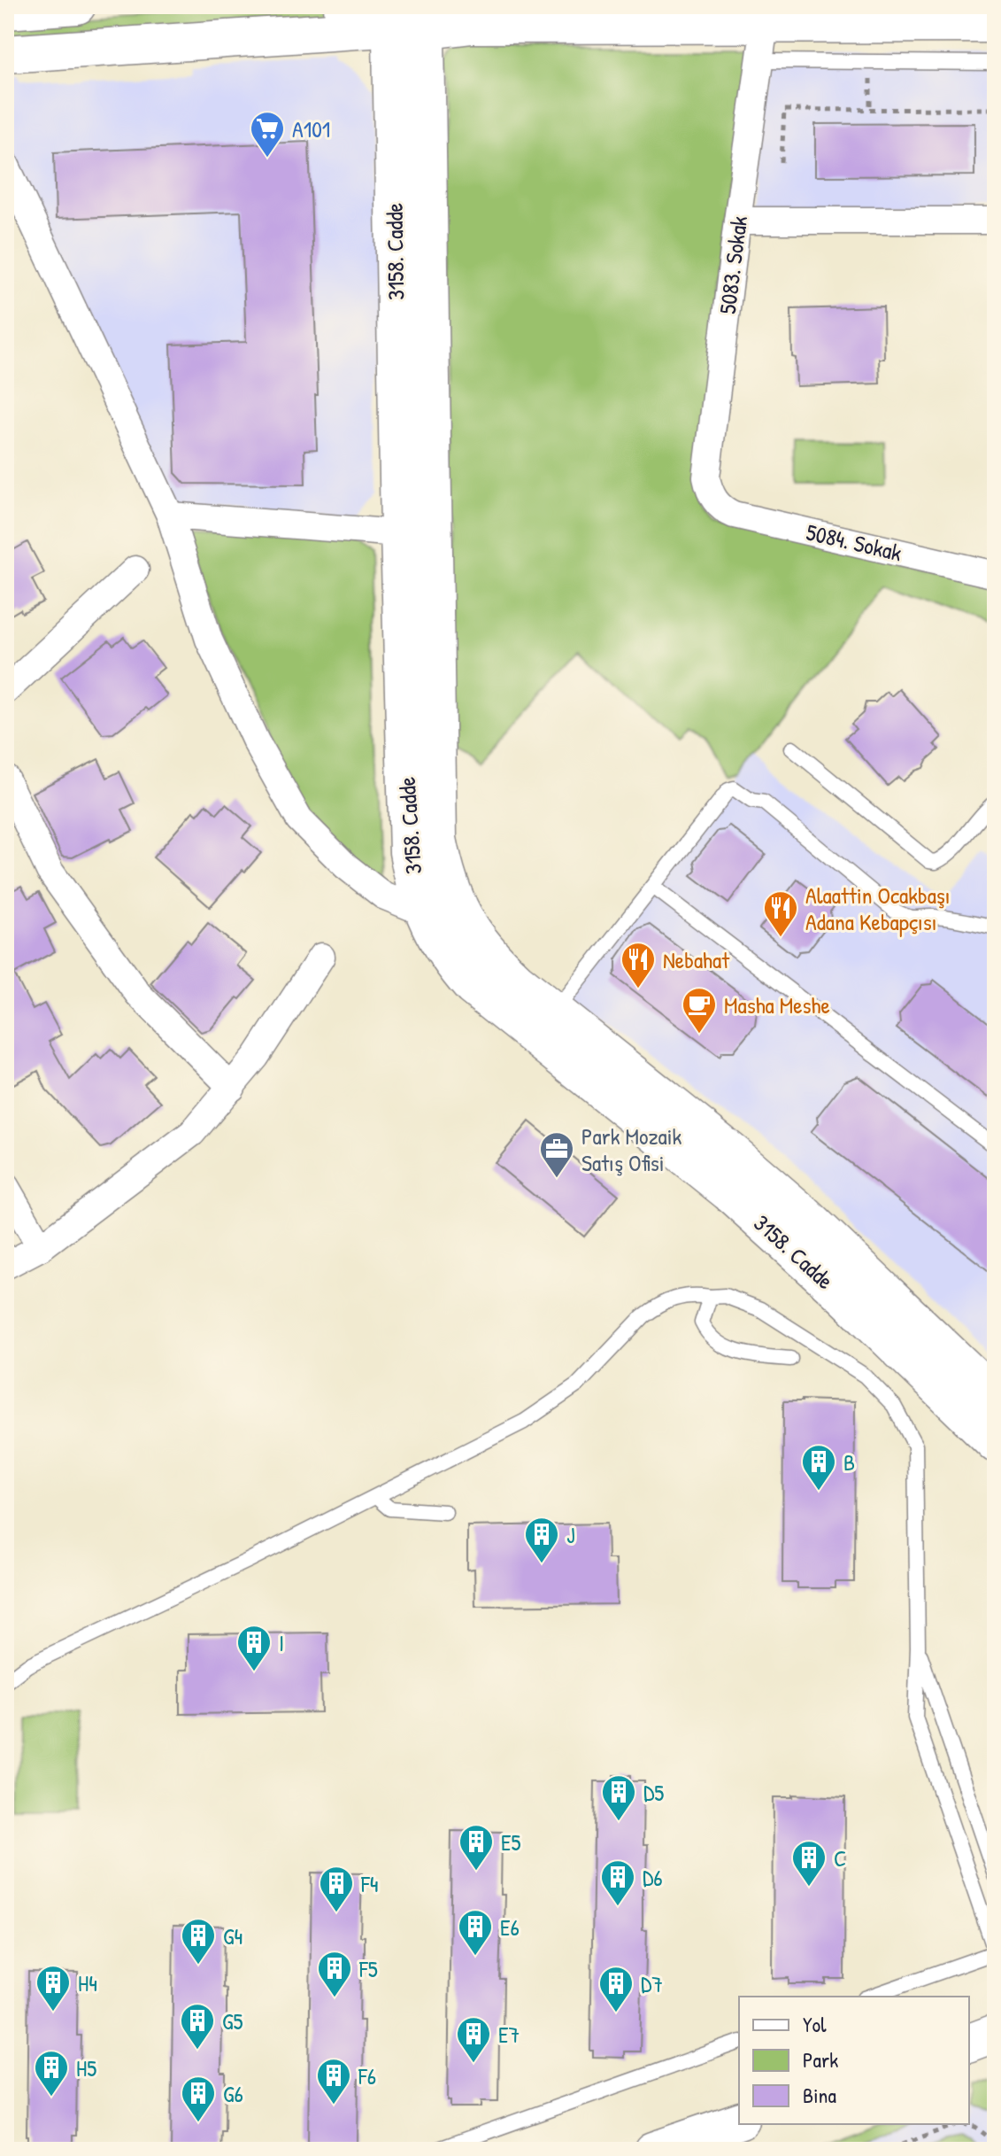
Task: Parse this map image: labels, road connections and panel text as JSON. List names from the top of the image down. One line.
{"streets":{"street":["3158. Cadde","5083. Sokak","5084. Sokak"]},"crossings":[["5083. Sokak","5084. Sokak"]],"places":{"supermarket":["A101"],"restaurant":["Alaattin Ocakbaşı Adana Kebapçısı","Nebahat"],"cafe":["Masha Meshe"],"office":["Park Mozaik Satış Ofisi"],"building":["B","J","I","D5","E5","C","D6","F4","E6","G4","F5","H4","D7","G5","E7","H5","F6","G6"]},"legend":["Yol","Park","Bina"]}
